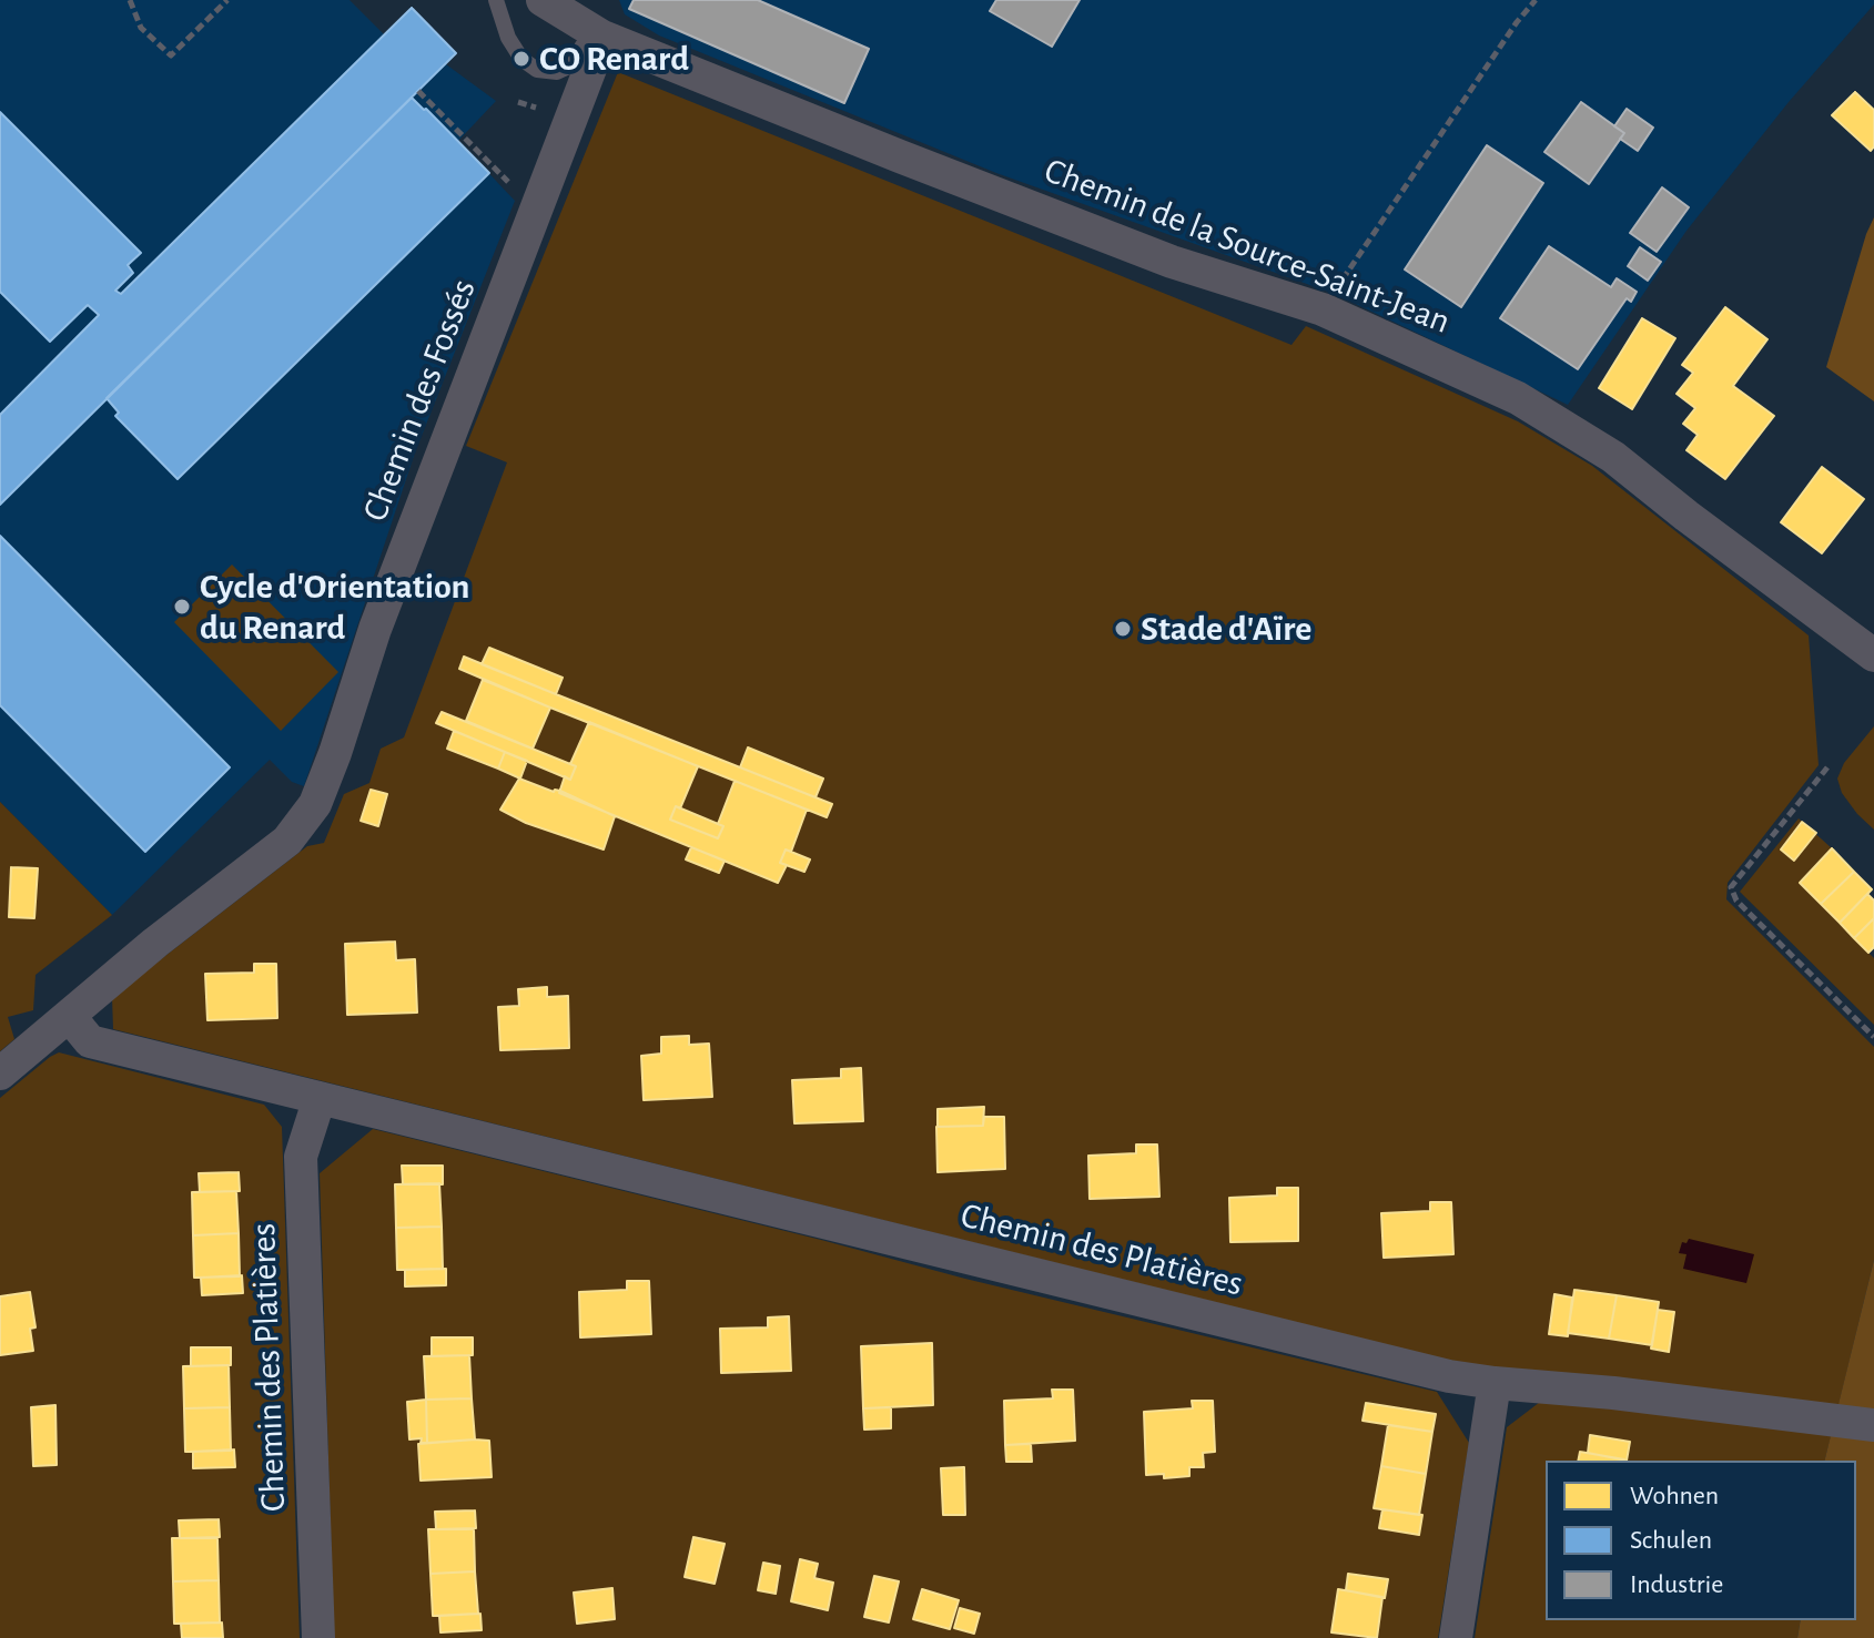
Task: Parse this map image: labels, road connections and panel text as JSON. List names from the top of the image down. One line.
{"streets":{"street":["Chemin de la Source-Saint-Jean","Chemin des Fossés","Chemin des Platières"]},"crossings":[["Chemin de la Source-Saint-Jean","Chemin des Fossés"],["Chemin des Fossés","Chemin des Platières"]],"places":["CO Renard","Cycle d'Orientation du Renard","Stade d'Aïre"],"legend":["Wohnen","Schulen","Industrie"]}
